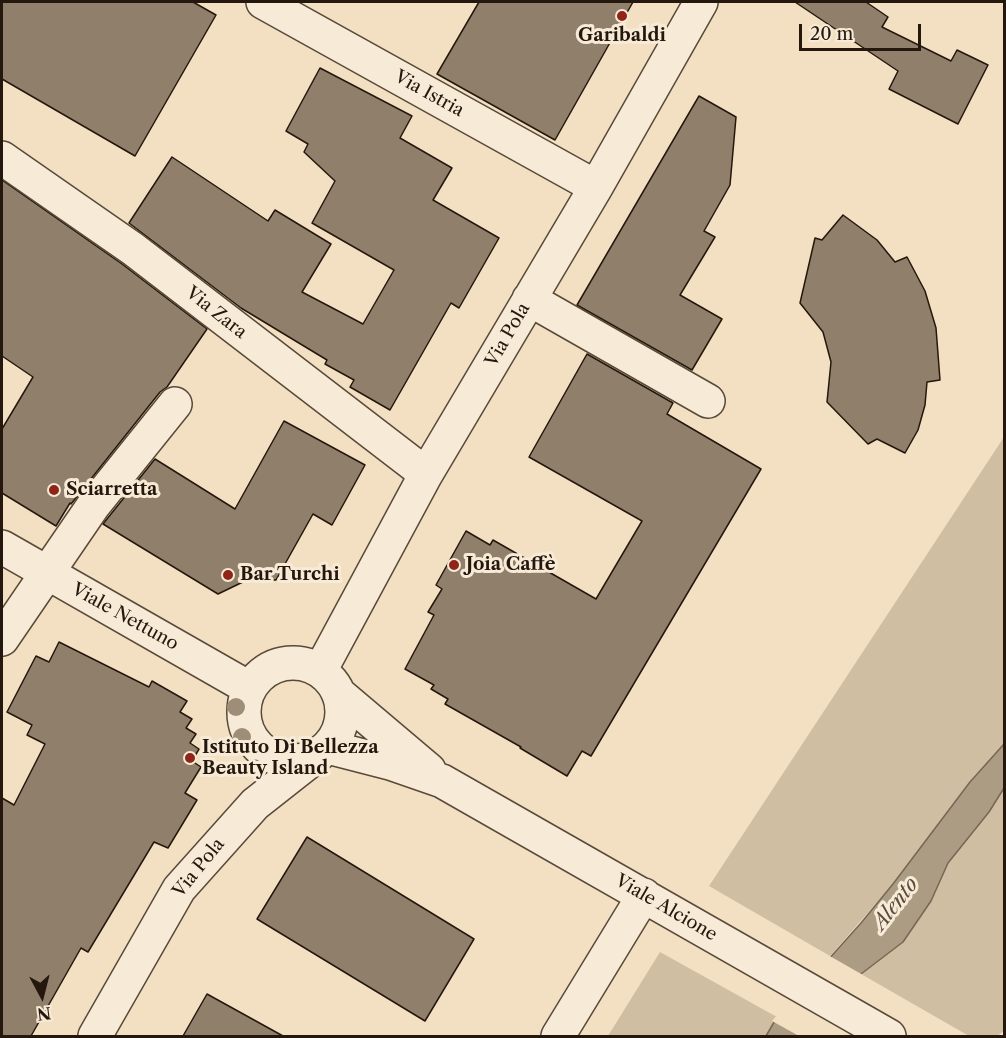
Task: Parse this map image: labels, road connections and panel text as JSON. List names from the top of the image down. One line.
{"streets":{"street":["Via Istria","Via Zara","Via Pola","Viale Nettuno","Viale Alcione"]},"crossings":[["Via Istria","Via Pola"],["Via Zara","Via Pola"],["Via Pola","Viale Nettuno"],["Via Pola","Viale Alcione"],["Viale Nettuno","Viale Alcione"]],"water":["Alento"],"places":["Garibaldi","Sciarretta","Joia Caffè","Bar Turchi","Istituto Di Bellezza Beauty Island"],"scale_bar":"20 m","north":"bottom"}
